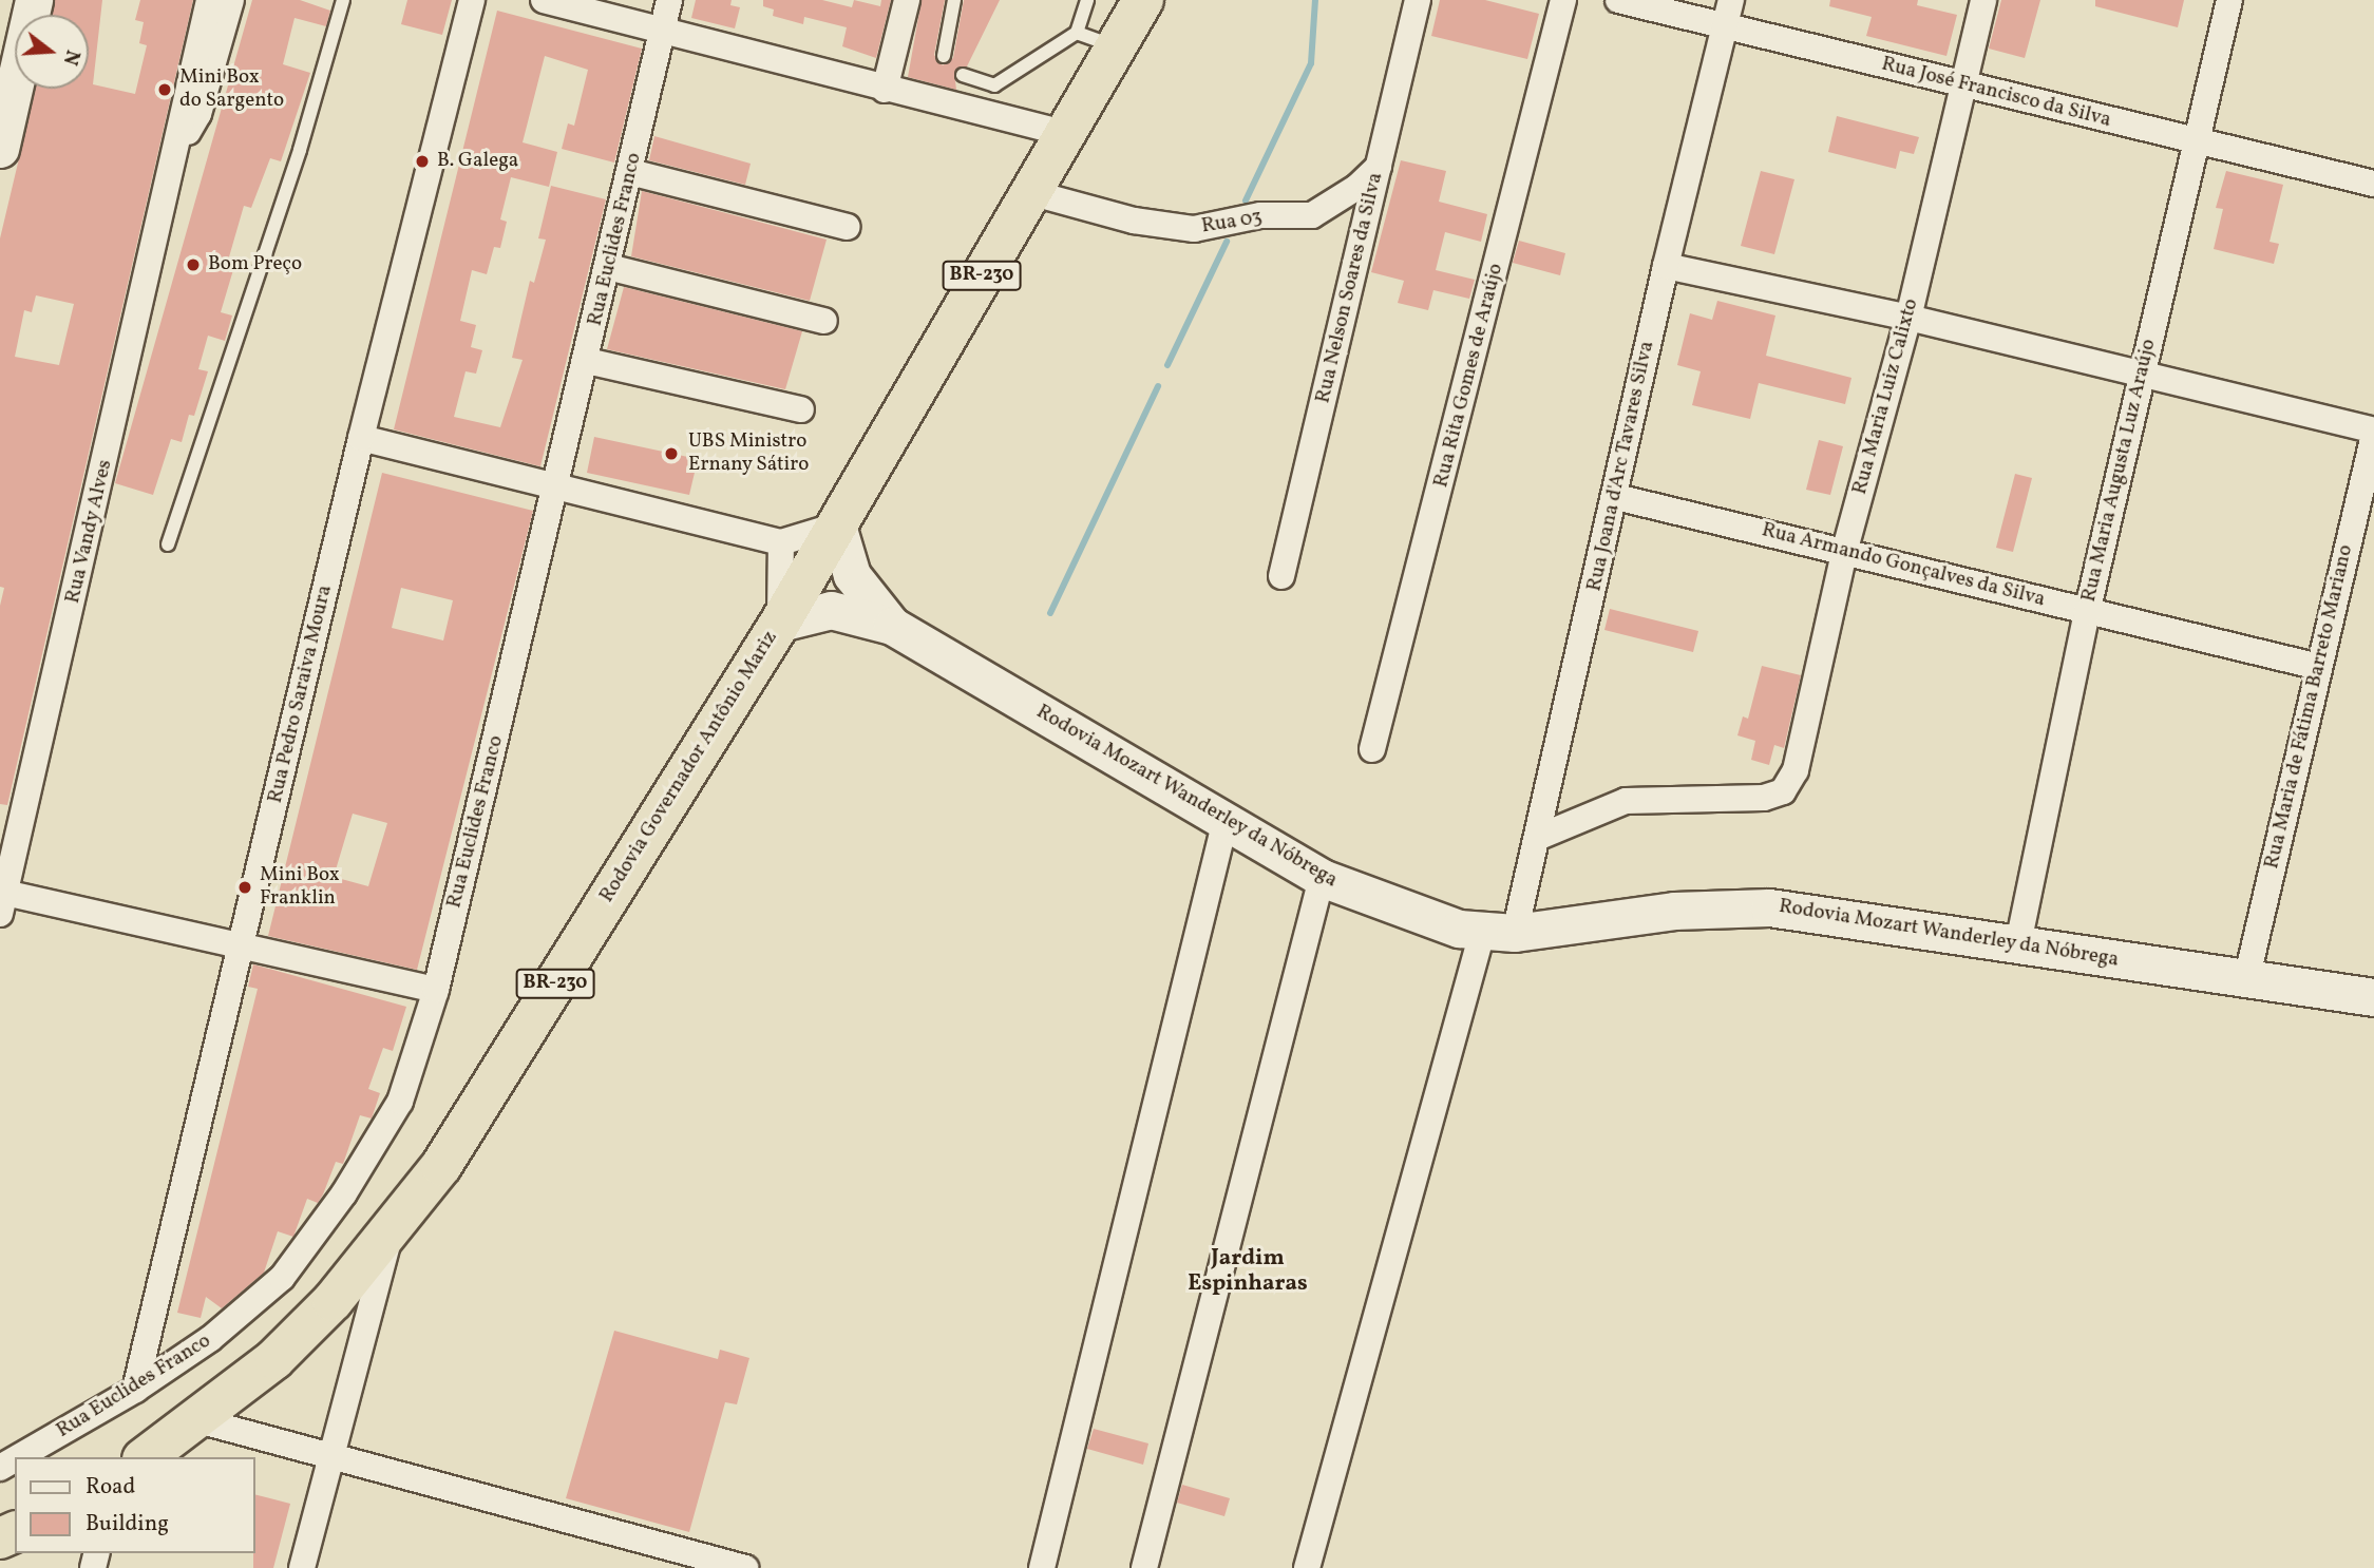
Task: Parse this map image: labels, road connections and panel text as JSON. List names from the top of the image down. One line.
{"streets":{"highway":["BR-230","Rodovia Governador Antônio Mariz"],"main road":["Rodovia Mozart Wanderley da Nóbrega"],"street":["Rua José Francisco da Silva","Rua 03","Rua Euclides Franco","Rua Nelson Soares da Silva","Rua Rita Gomes de Araújo","Rua Maria Luiz Calixto","Rua Joana d'Arc Tavares Silva","Rua Maria Augusta Luz Araújo","Rua Vandy Alves","Rua Armando Gonçalves da Silva","Rua Pedro Saraiva Moura","Rua Maria de Fátima Barreto Mariano"]},"crossings":[["Rua José Francisco da Silva","Rua Maria Luiz Calixto"],["Rua José Francisco da Silva","Rua Joana d'Arc Tavares Silva"],["Rua José Francisco da Silva","Rua Maria Augusta Luz Araújo"],["Rua 03","Rua Nelson Soares da Silva"],["Rua 03","Rodovia Governador Antônio Mariz"],["Rua Euclides Franco","Rua Pedro Saraiva Moura"],["Rua Maria Luiz Calixto","Rua Joana d'Arc Tavares Silva"],["Rua Maria Luiz Calixto","Rua Armando Gonçalves da Silva"],["Rua Joana d'Arc Tavares Silva","Rua Armando Gonçalves da Silva"],["Rua Joana d'Arc Tavares Silva","Rodovia Mozart Wanderley da Nóbrega"],["Rua Maria Augusta Luz Araújo","Rua Armando Gonçalves da Silva"],["Rua Maria Augusta Luz Araújo","Rodovia Mozart Wanderley da Nóbrega"],["Rua Armando Gonçalves da Silva","Rua Maria de Fátima Barreto Mariano"],["Rua Maria de Fátima Barreto Mariano","Rodovia Mozart Wanderley da Nóbrega"],["Rodovia Governador Antônio Mariz","Rodovia Mozart Wanderley da Nóbrega"]],"districts":["Jardim Espinharas"],"places":["Mini Box do Sargento","B. Galega","Bom Preço","UBS Ministro Ernany Sátiro","Mini Box Franklin"],"legend":["Road","Building"],"north":"right"}
